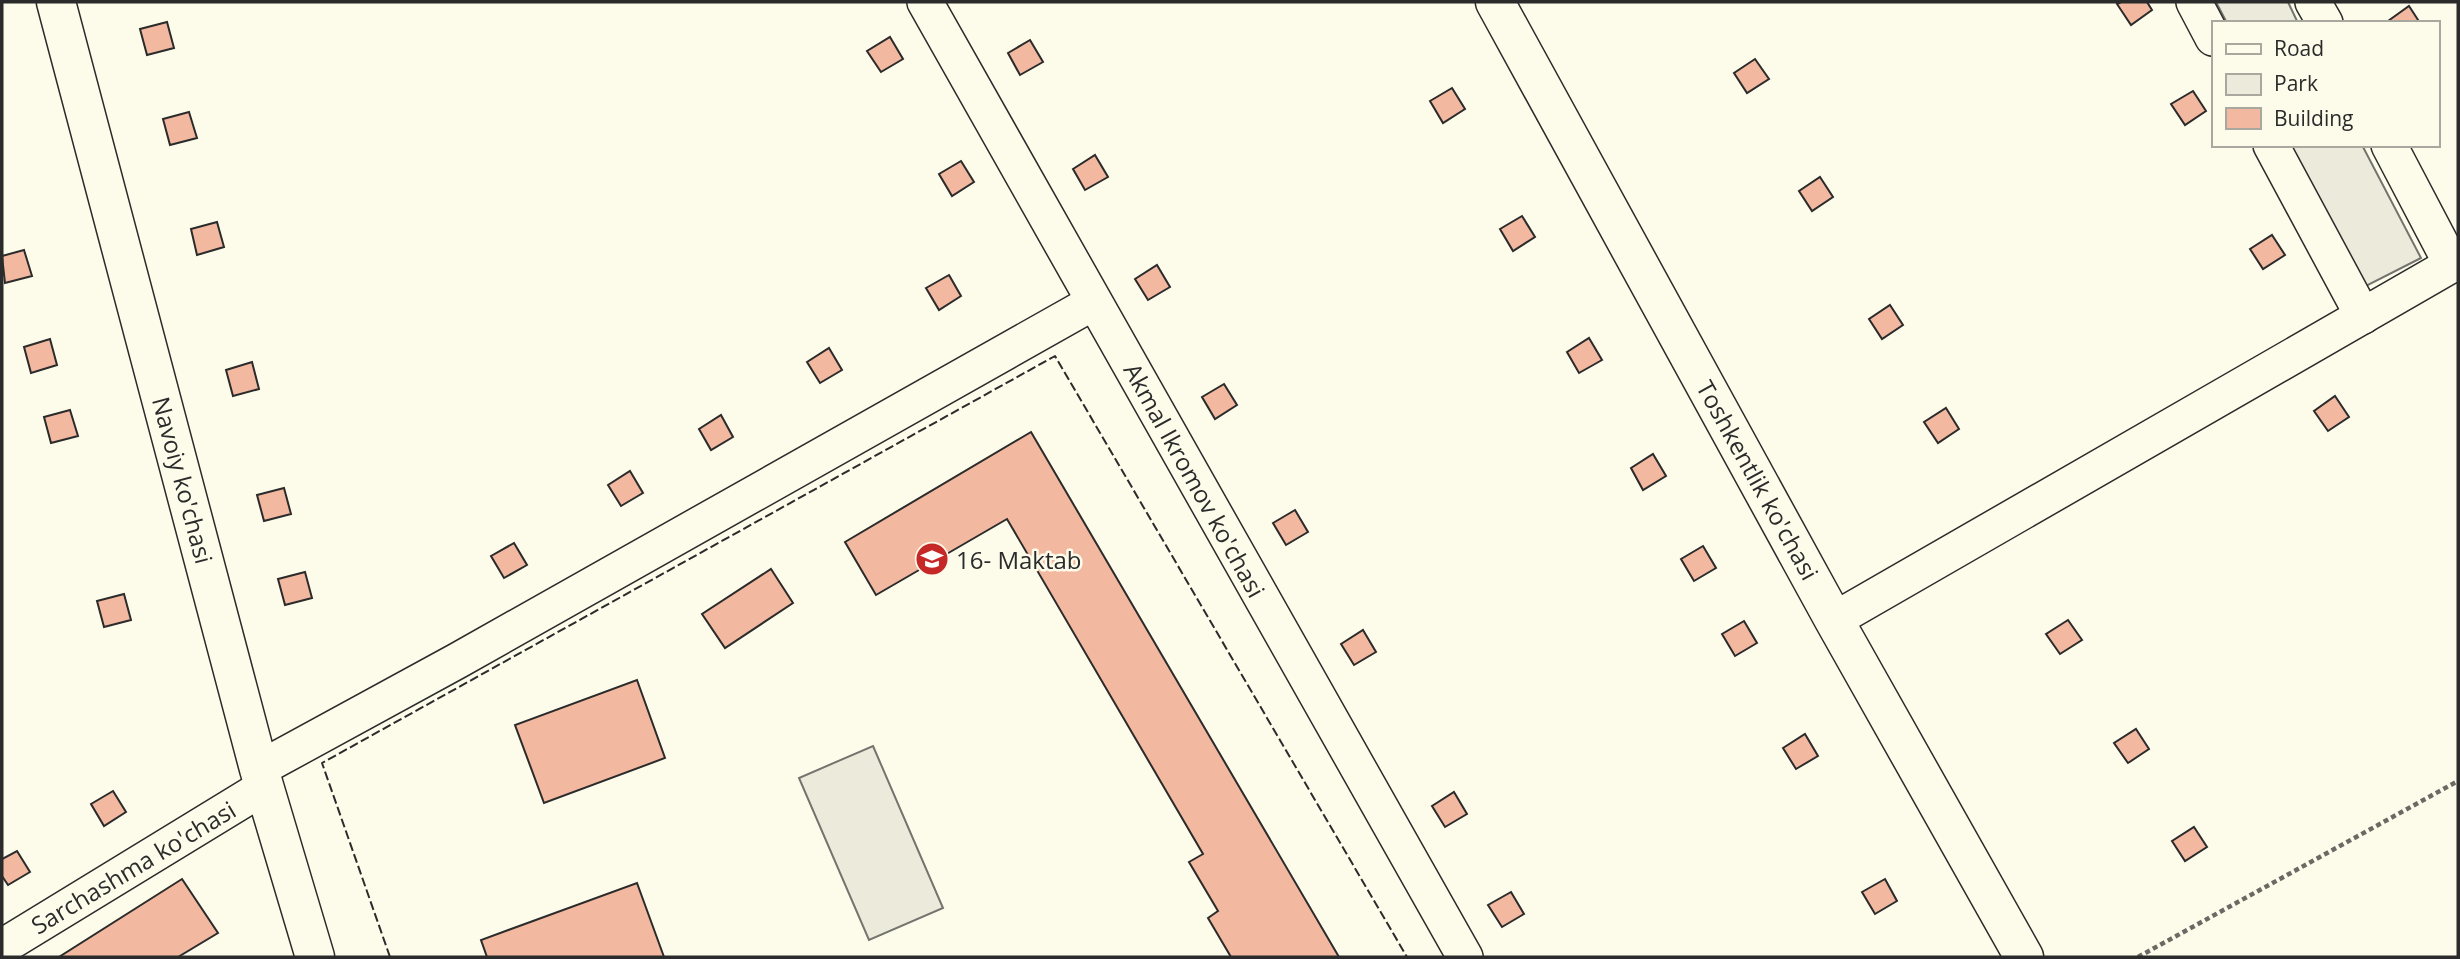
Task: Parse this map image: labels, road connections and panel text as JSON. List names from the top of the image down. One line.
{"streets":{"main road":["Navoiy ko'chasi","Toshkentlik ko'chasi"],"street":["Akmal Ikromov ko'chasi","Sarchashma ko'chasi"]},"crossings":[["Navoiy ko'chasi","Sarchashma ko'chasi"],["Akmal Ikromov ko'chasi","Sarchashma ko'chasi"]],"places":{"school or university":["16- Maktab"]},"legend":["Road","Park","Building"]}
